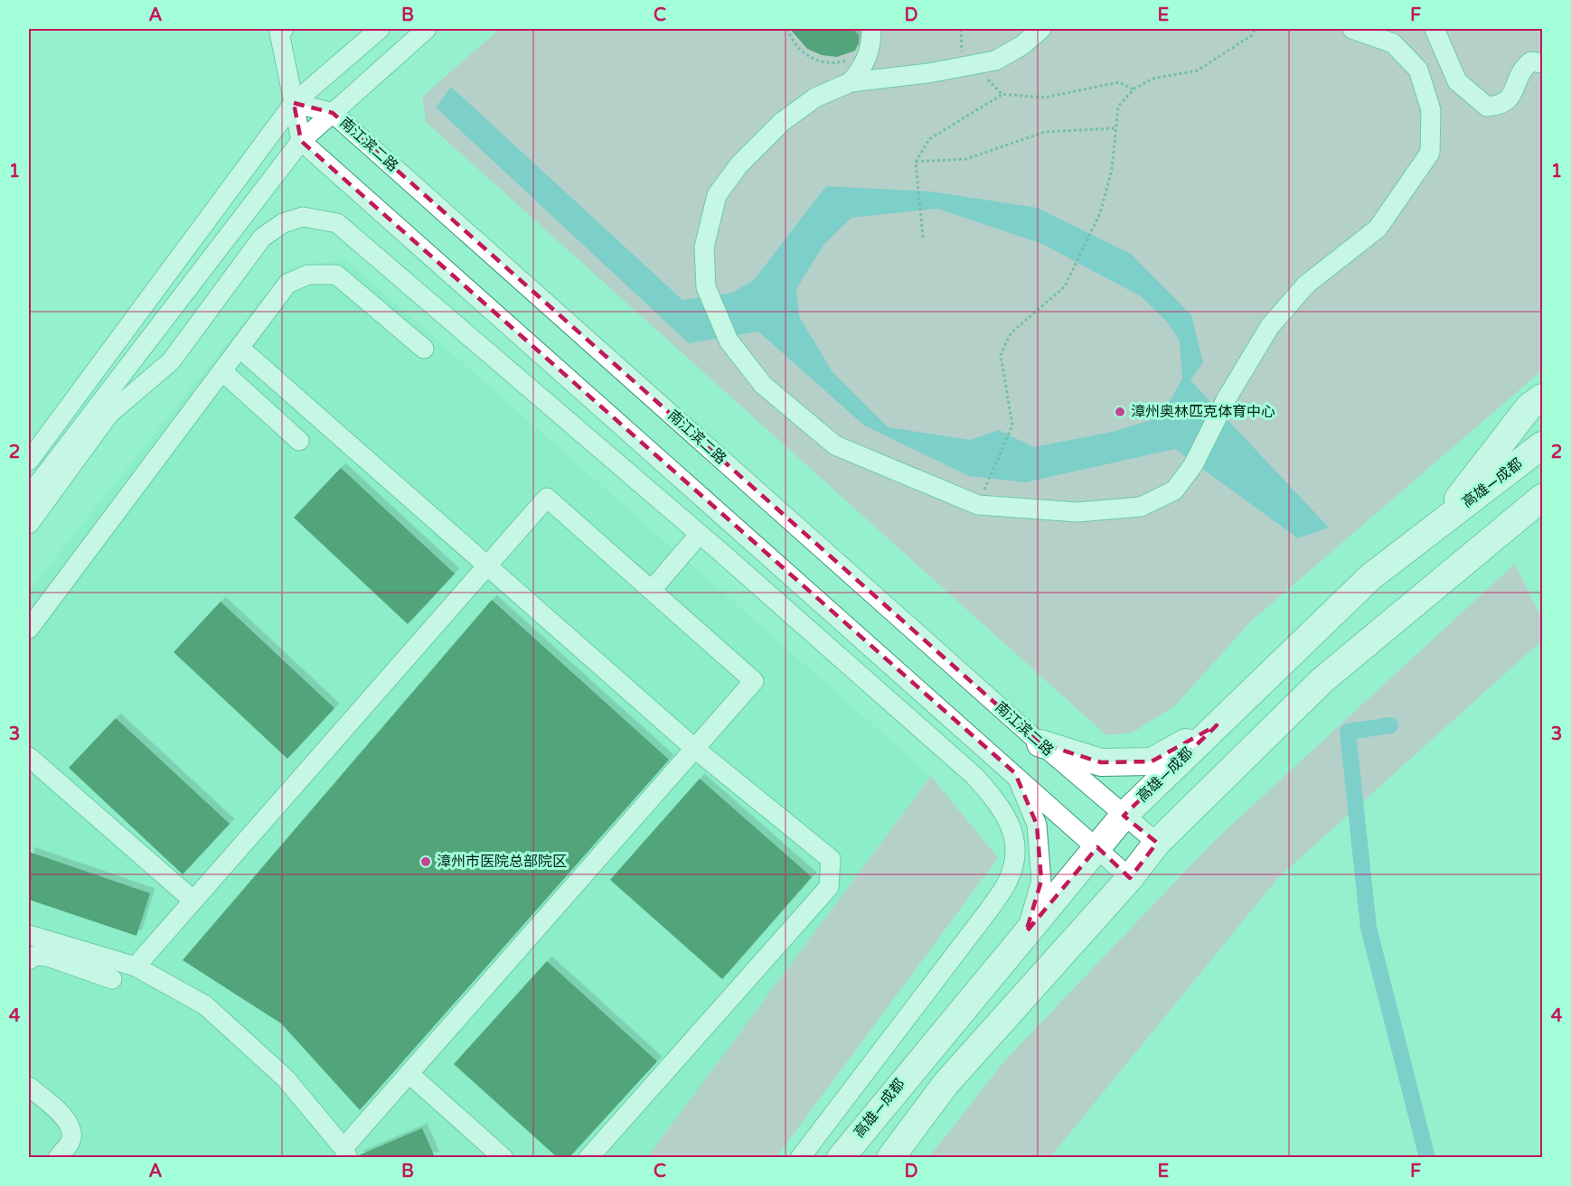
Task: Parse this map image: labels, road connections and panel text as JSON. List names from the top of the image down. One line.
{"streets":{"highway":["高雄—成都"],"street":["南江滨二路"]},"crossings":[["南江滨二路","高雄—成都"]],"places":["漳州奥林匹克体育中心","漳州市医院总部院区"],"grid":{"columns":["A","B","C","D","E","F"],"rows":["1","2","3","4"]}}
